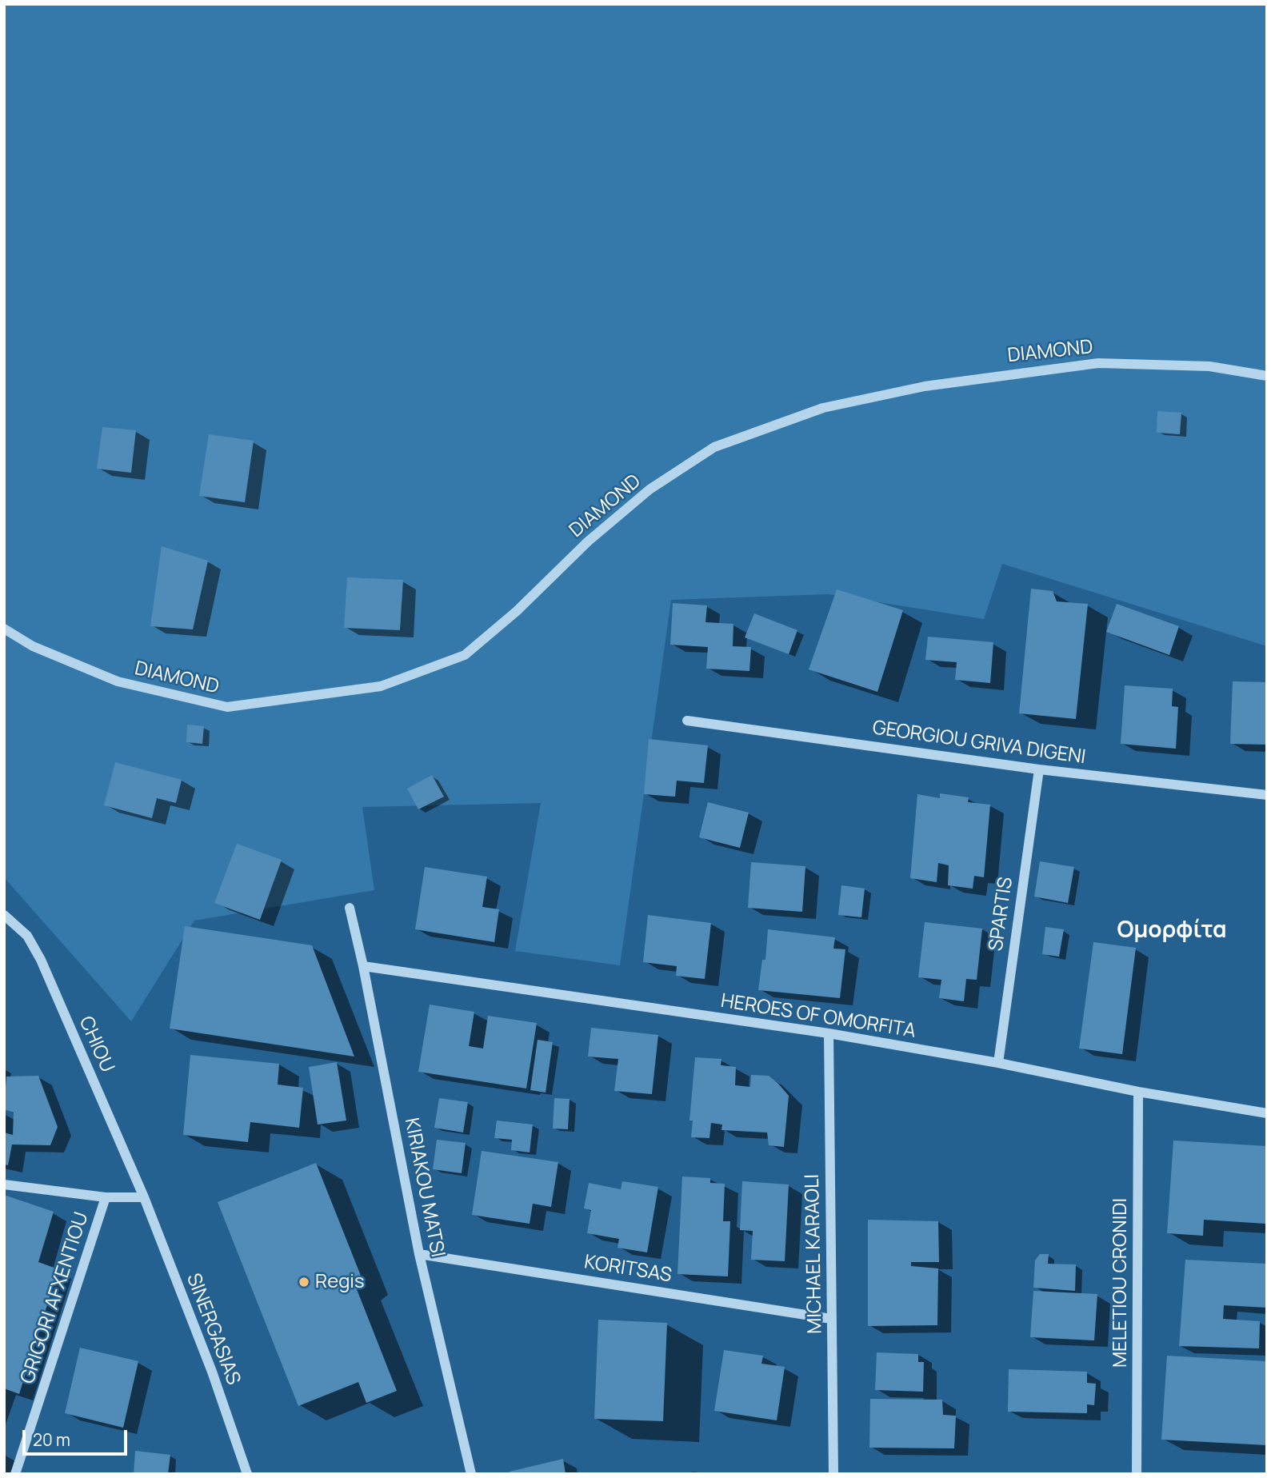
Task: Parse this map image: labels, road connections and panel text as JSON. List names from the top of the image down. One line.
{"streets":{"street":["DIAMOND","GEORGIOU GRIVA DIGENI","SPARTIS","HEROES OF OMORFITA","CHIOU","KIRIAKOU MATSI","MICHAEL KARAOLI","KORITSAS","MELETIOU CRONIDI","GRIGORI AFXENTIOU","SINERGASIAS"]},"crossings":[["GEORGIOU GRIVA DIGENI","SPARTIS"],["SPARTIS","HEROES OF OMORFITA"],["HEROES OF OMORFITA","KIRIAKOU MATSI"],["HEROES OF OMORFITA","MICHAEL KARAOLI"],["HEROES OF OMORFITA","MELETIOU CRONIDI"],["CHIOU","SINERGASIAS"],["KIRIAKOU MATSI","KORITSAS"],["MICHAEL KARAOLI","KORITSAS"]],"districts":["Ομορφίτα"],"places":["Regis"],"scale_bar":"20 m"}
